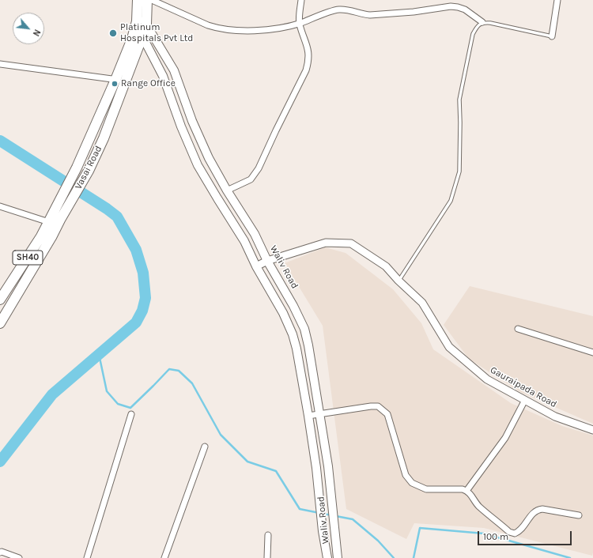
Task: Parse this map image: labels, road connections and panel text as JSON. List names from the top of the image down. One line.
{"streets":{"main road":["Vasai Road","SH40","Waliv Road"],"street":["Gauraipada Road"]},"crossings":[["Vasai Road","Waliv Road"],["Waliv Road","Gauraipada Road"]],"places":["Platinum Hospitals Pvt Ltd","Range Office"],"scale_bar":"100 m","north":"bottom right"}
